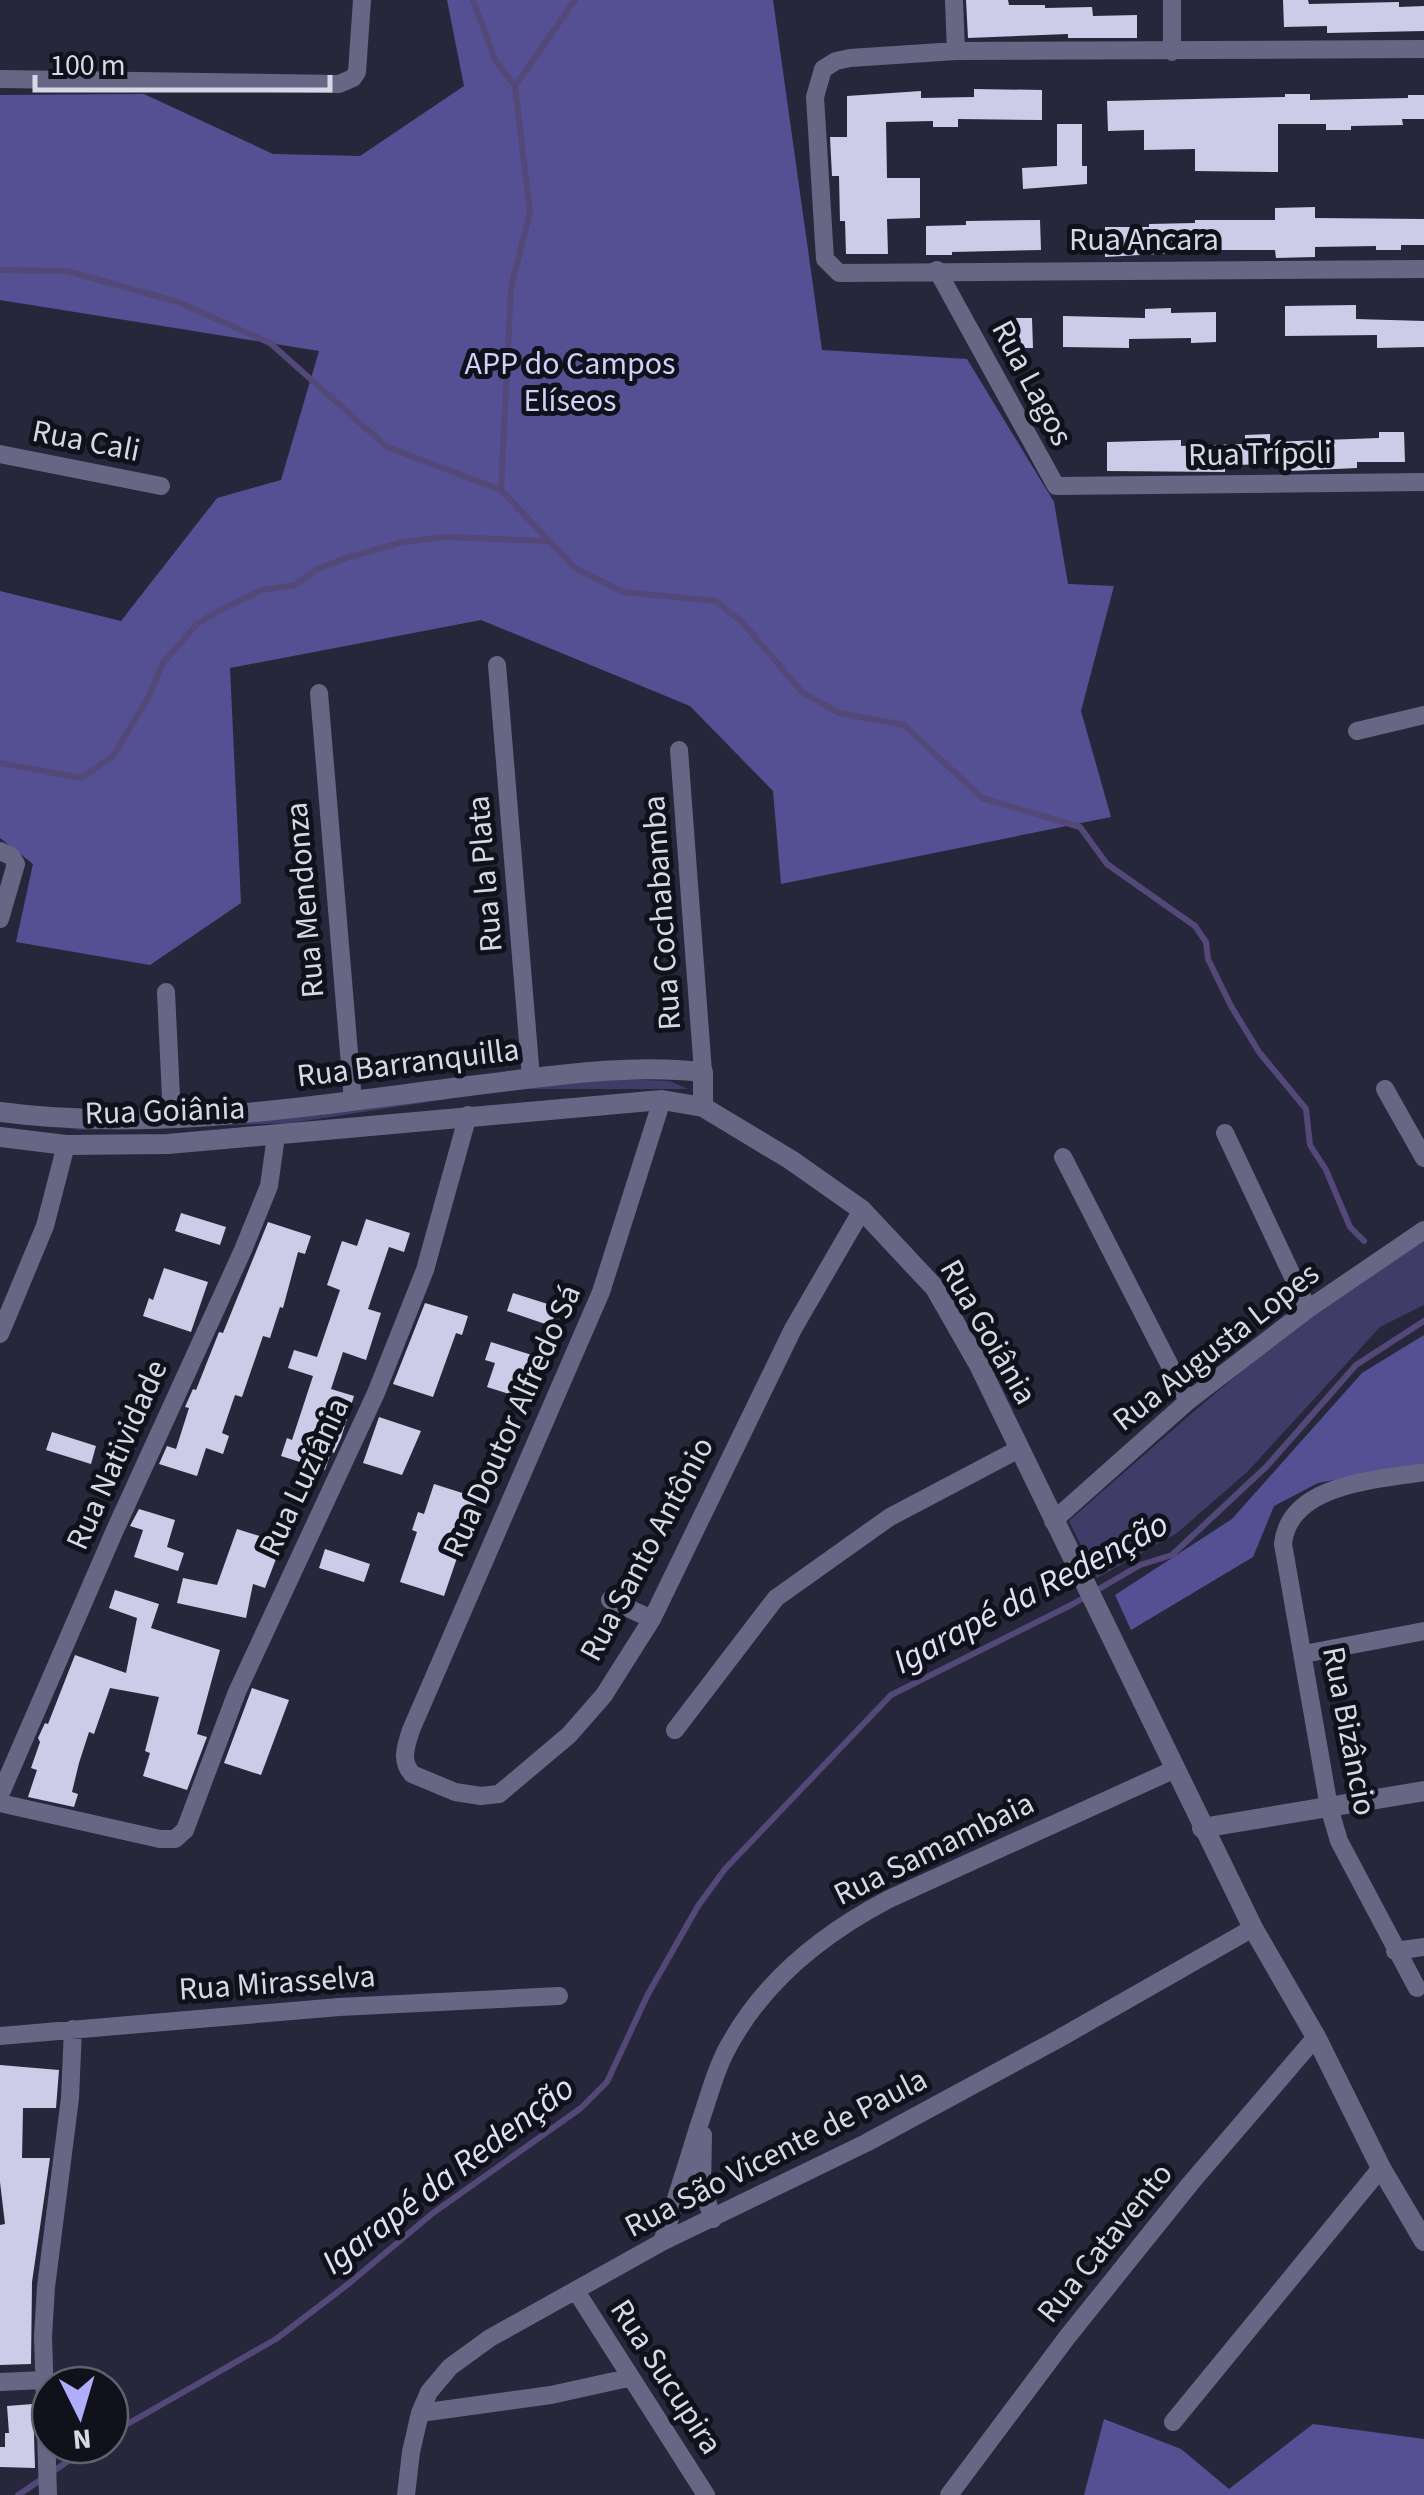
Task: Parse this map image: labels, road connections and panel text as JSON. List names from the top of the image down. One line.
{"streets":{"street":["Rua Ancara","Rua Lagos","Rua Cali","Rua Trípoli","Rua la Plata","Rua Mendonza","Rua Cochabamba","Rua Barranquilla","Rua Goiânia","Rua Augusta Lopes","Rua Doutor Alfredo Sá","Rua Natividade","Rua Luziânia","Rua Santo Antônio","Rua Bizâncio","Rua Samambaia","Rua Mirasselva","Rua São Vicente de Paula","Rua Catavento","Rua Sucupira"]},"crossings":[["Rua Ancara","Rua Lagos"],["Rua Lagos","Rua Trípoli"],["Rua la Plata","Rua Barranquilla"],["Rua Mendonza","Rua Barranquilla"],["Rua Cochabamba","Rua Barranquilla"],["Rua Goiânia","Rua Augusta Lopes"],["Rua Goiânia","Rua Doutor Alfredo Sá"],["Rua Goiânia","Rua Natividade"],["Rua Goiânia","Rua Luziânia"],["Rua Goiânia","Rua Santo Antônio"],["Rua Goiânia","Rua Samambaia"],["Rua Goiânia","Rua São Vicente de Paula"],["Rua Goiânia","Rua Catavento"],["Rua Doutor Alfredo Sá","Rua Santo Antônio"],["Rua Samambaia","Rua São Vicente de Paula"],["Rua São Vicente de Paula","Rua Sucupira"]],"water":["Igarapé da Redenção"],"parks":["APP do Campos Elíseos"],"scale_bar":"100 m","north":"bottom"}
